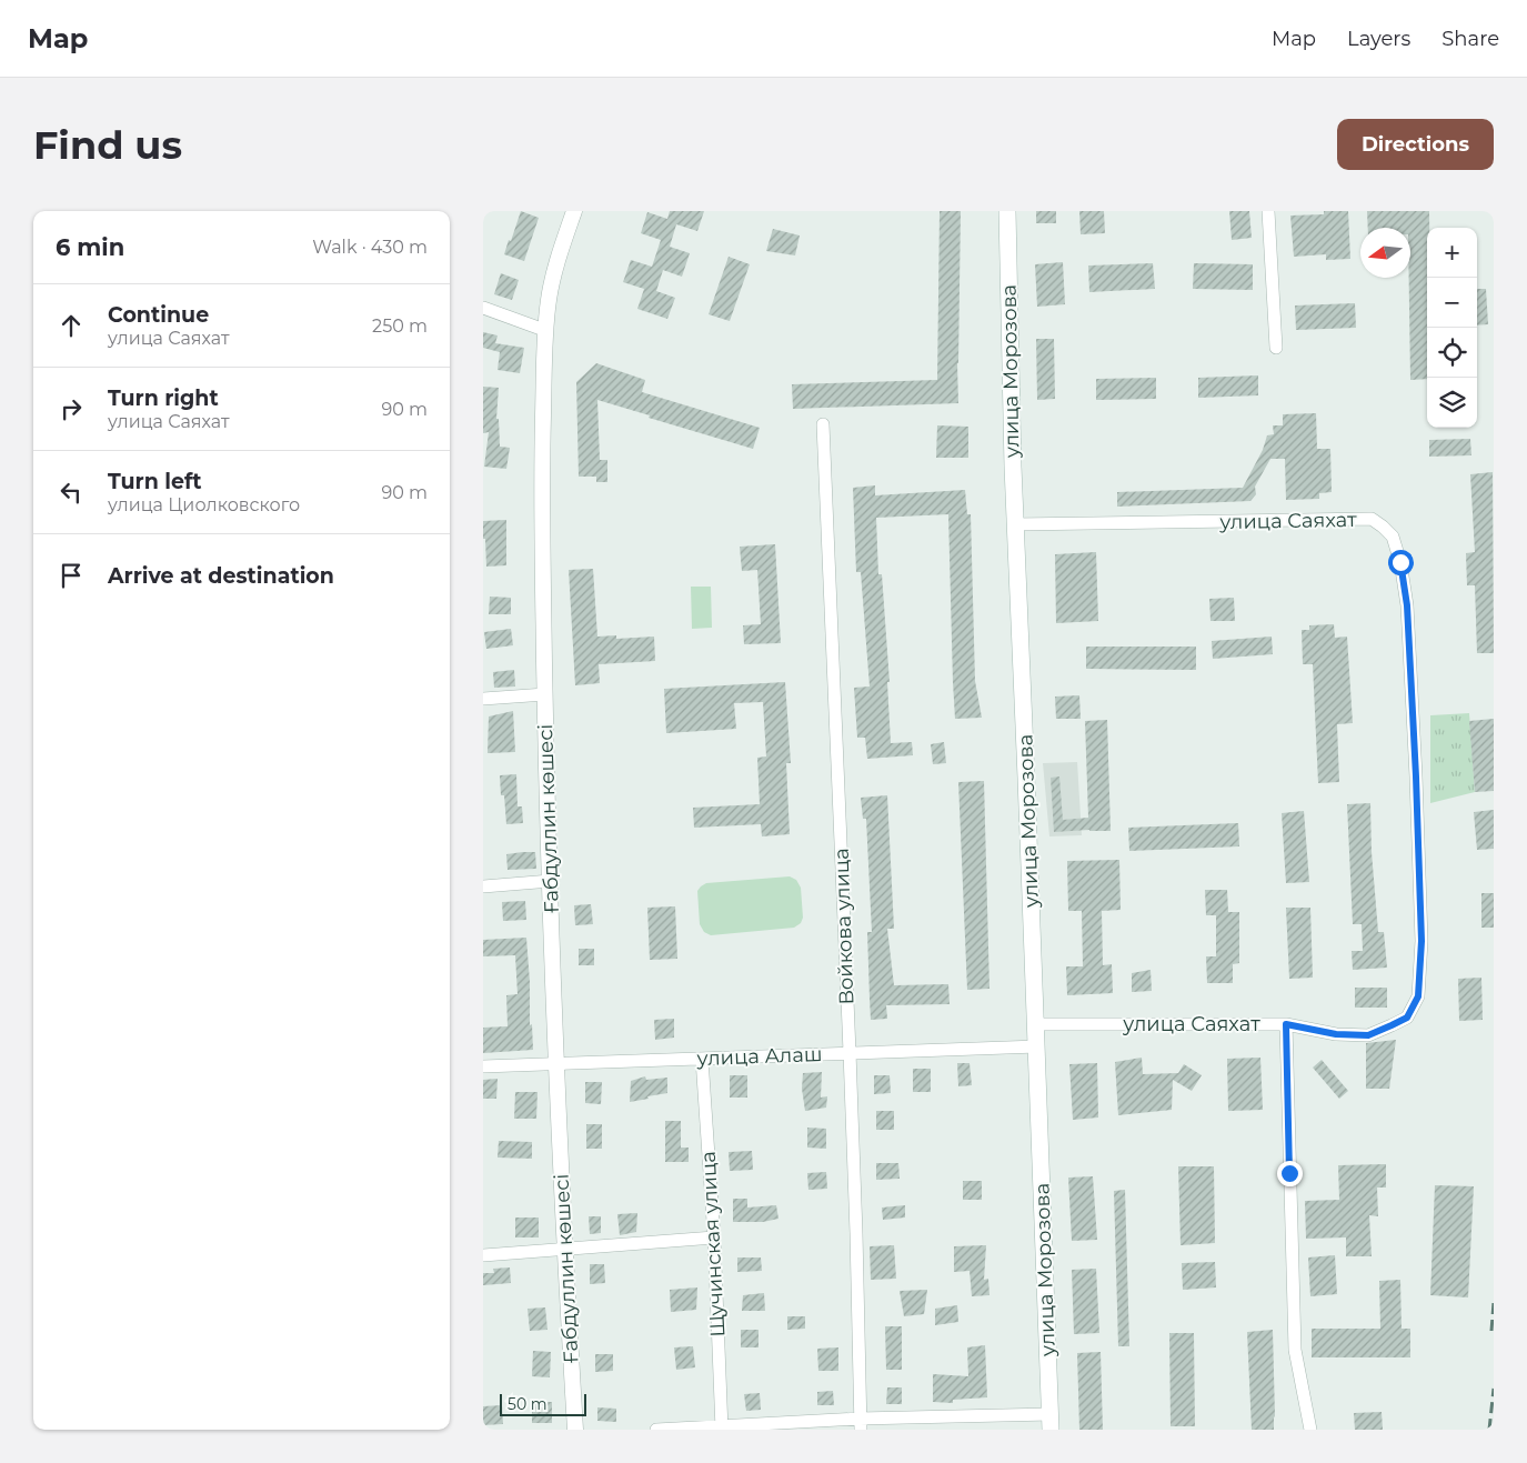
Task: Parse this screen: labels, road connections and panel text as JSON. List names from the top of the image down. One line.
{"streets":{"main road":["улица Морозова"],"street":["улица Саяхат","Ғабдуллин көшесі","Войкова улица","улица Алаш","Щучинская улица"]},"crossings":[["улица Морозова","улица Саяхат"],["улица Морозова","улица Алаш"],["Ғабдуллин көшесі","улица Алаш"],["Войкова улица","улица Алаш"],["улица Алаш","Щучинская улица"]],"scale_bar":"50 m","north":"left","page":{"header":"Map","nav":["Map","Layers","Share"],"buttons":"Directions","title":"Find us","heading":["6 min","Walk · 430 m"],"map_buttons":["+","−"],"list":[["Continue","улица Саяхат","250 m"],["Turn right","улица Саяхат","90 m"],["Turn left","улица Циолковского","90 m"],"Arrive at destination"],"scale":"50 m"}}
